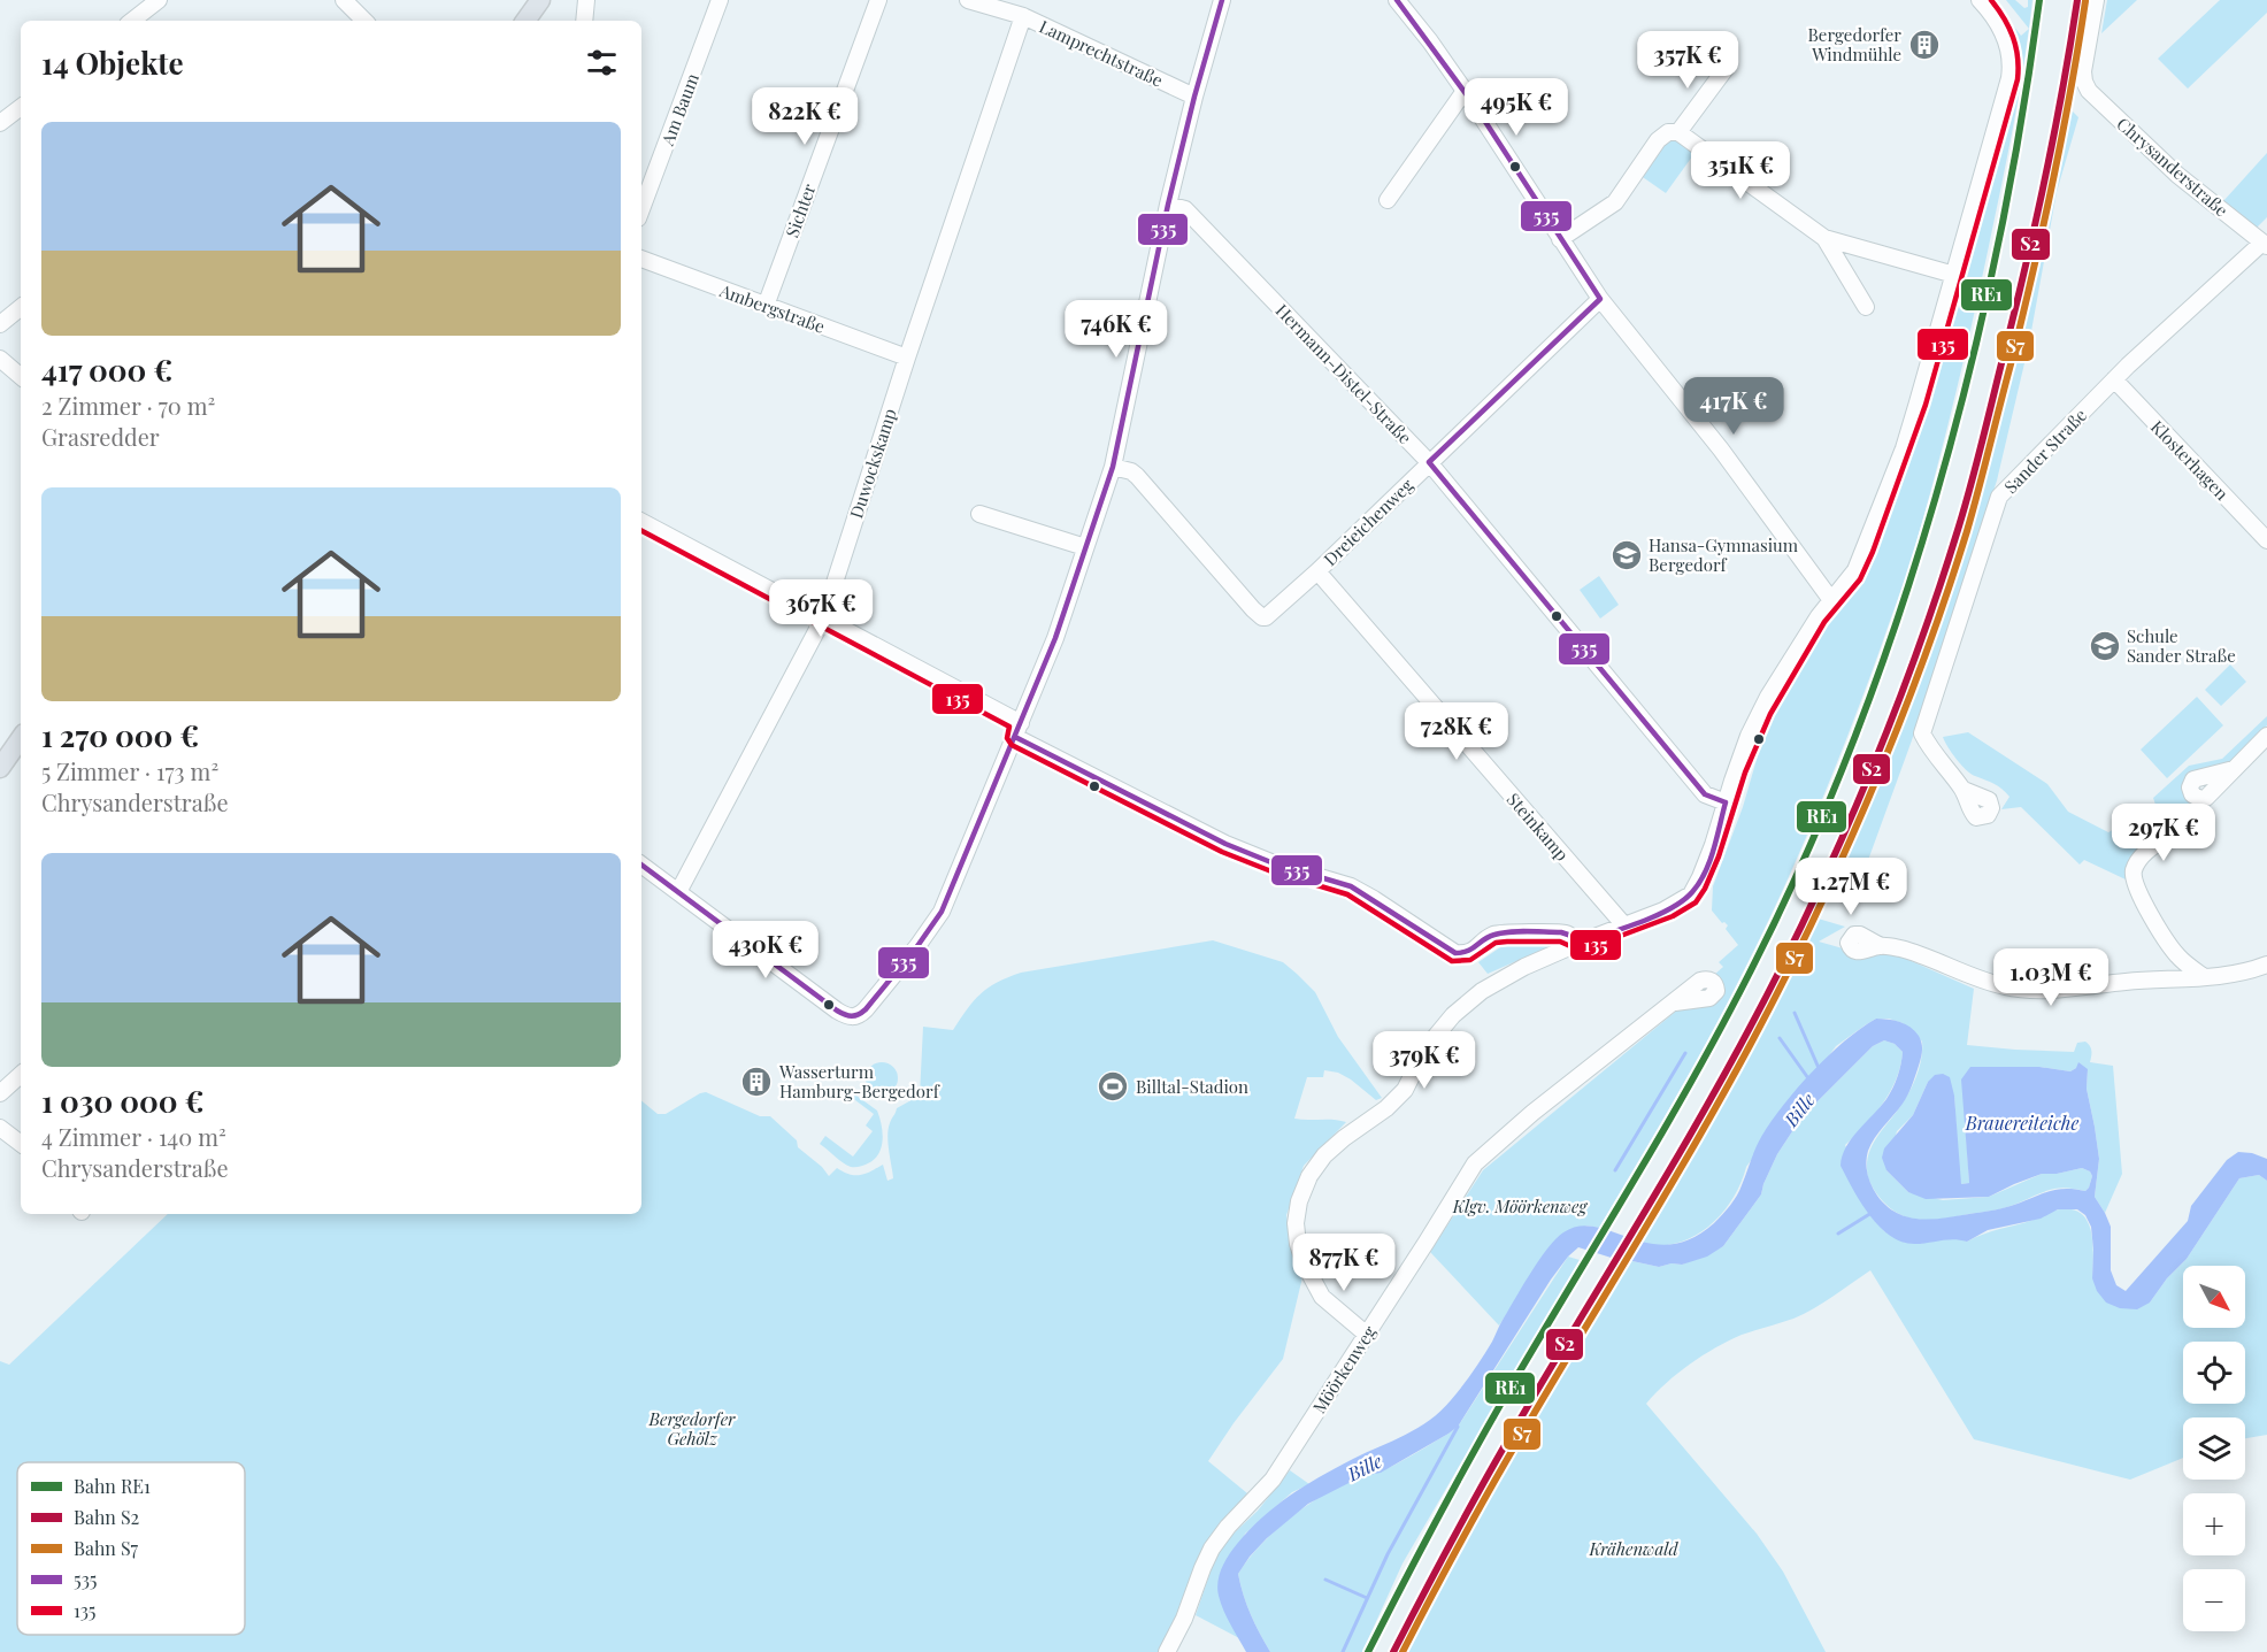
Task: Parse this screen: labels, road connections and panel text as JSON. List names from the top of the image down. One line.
{"streets":{"street":["Lamprechtstraße","Am Baum","Chrysanderstraße","Sichter","Ambergstraße","Hermann-Distel-Straße","Sander Straße","Klosterhagen","Duwockskamp","Dreieichenweg","Steinkamp","Möörkenweg"]},"crossings":[["Lamprechtstraße","Duwockskamp"],["Chrysanderstraße","Sander Straße"],["Sichter","Ambergstraße"],["Ambergstraße","Duwockskamp"],["Hermann-Distel-Straße","Dreieichenweg"],["Sander Straße","Klosterhagen"],["Dreieichenweg","Steinkamp"]],"water":["Bille","Brauereiteiche"],"parks":["Klgv. Möörkenweg","Bergedorfer Gehölz","Krähenwald"],"places":{"building":["Bergedorfer Windmühle","Wasserturm Hamburg-Bergedorf"],"school or university":["Hansa-Gymnasium Bergedorf","Schule Sander Straße"],"sports":["Billtal-Stadion"]},"lines":["rail line RE1","rail line S2","transit line 535","transit line 135","rail line S7"],"legend":["Bahn RE1","Bahn S2","Bahn S7","535","135"],"north":"bottom right","page":{"heading":"14 Objekte","price":["357K €","495K €","822K €","351K €","746K €","417K €","367K €","728K €","297K €","1.27M €","430K €","1.03M €","379K €","877K €"],"list":[{"name":"417 000 €","note":"2 Zimmer · 70 m² · Grasredder"},{"name":"1 270 000 €","note":"5 Zimmer · 173 m² · Chrysanderstraße"},{"name":"1 030 000 €","note":"4 Zimmer · 140 m² · Chrysanderstraße"}],"map_buttons":["+","−"]}}
